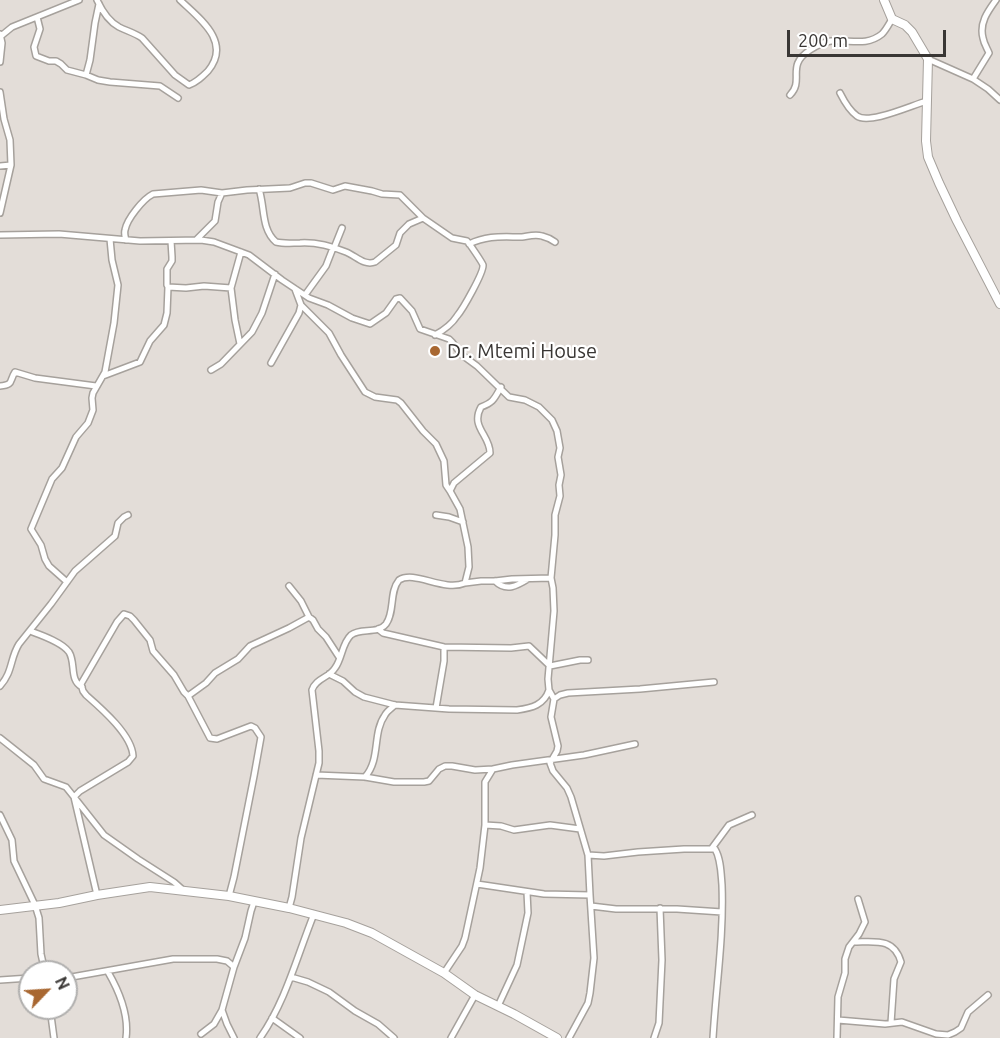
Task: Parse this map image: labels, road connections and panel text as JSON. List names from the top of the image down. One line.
{"places":["Dr. Mtemi House"],"scale_bar":"200 m","north":"top right"}
